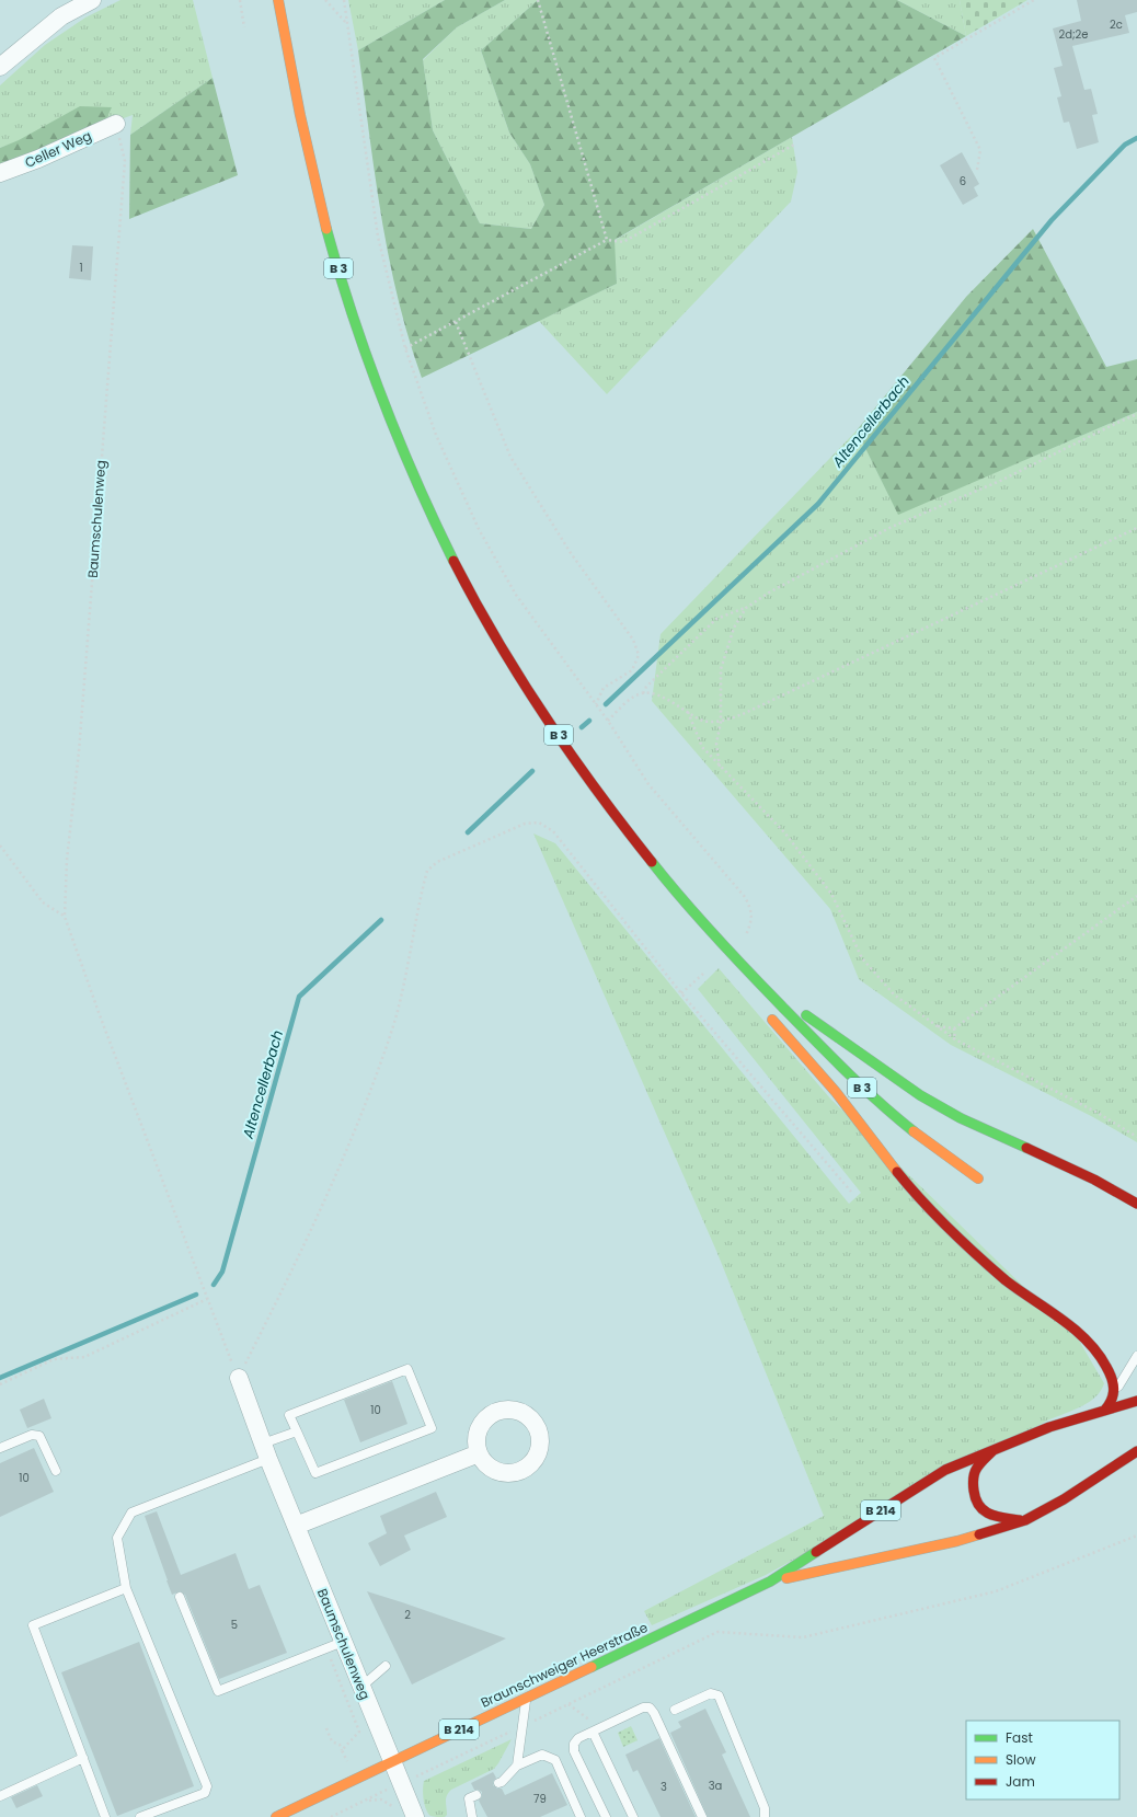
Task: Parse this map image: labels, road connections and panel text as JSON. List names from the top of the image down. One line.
{"streets":{"main road":["B 3","B 214","Braunschweiger Heerstraße"],"street":["Celler Weg","Baumschulenweg"]},"crossings":[["Celler Weg","Baumschulenweg"],["Baumschulenweg","Braunschweiger Heerstraße"],["B 214","Braunschweiger Heerstraße"]],"water":["Altencellerbach"],"house_numbers":["2c","2d;2e","6","1","10","10","2","5","3a","3","79"],"legend":["Fast","Slow","Jam"]}
